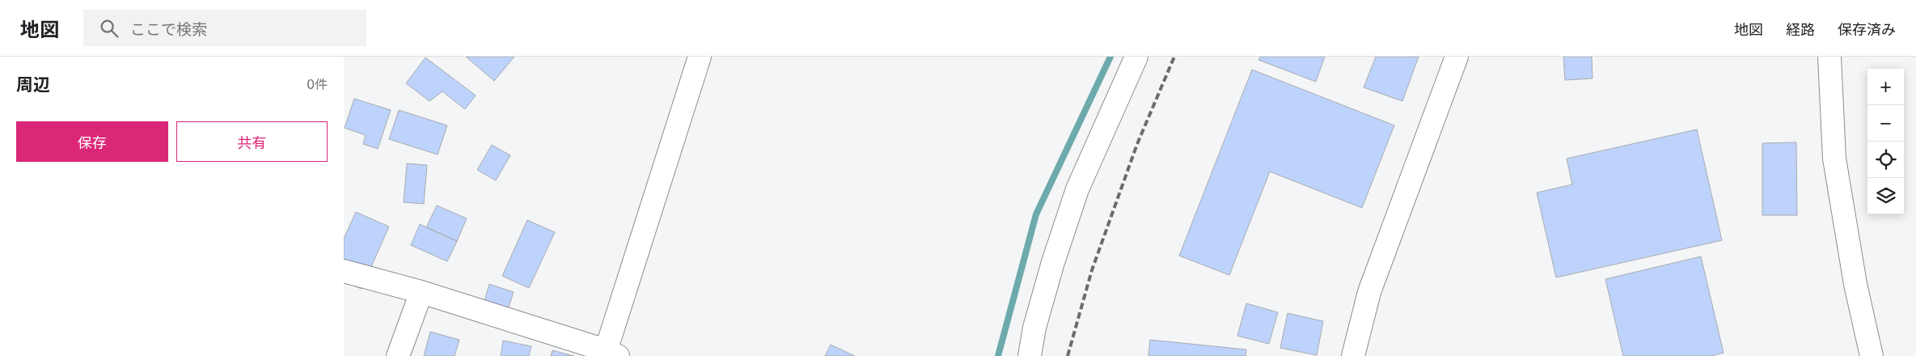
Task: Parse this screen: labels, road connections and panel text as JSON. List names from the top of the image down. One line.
{"page":{"header":"地図","search":"ここで検索","nav":["地図","経路","保存済み"],"heading":["周辺","0件"],"map_buttons":["+","−"],"buttons":["保存","共有"]}}
